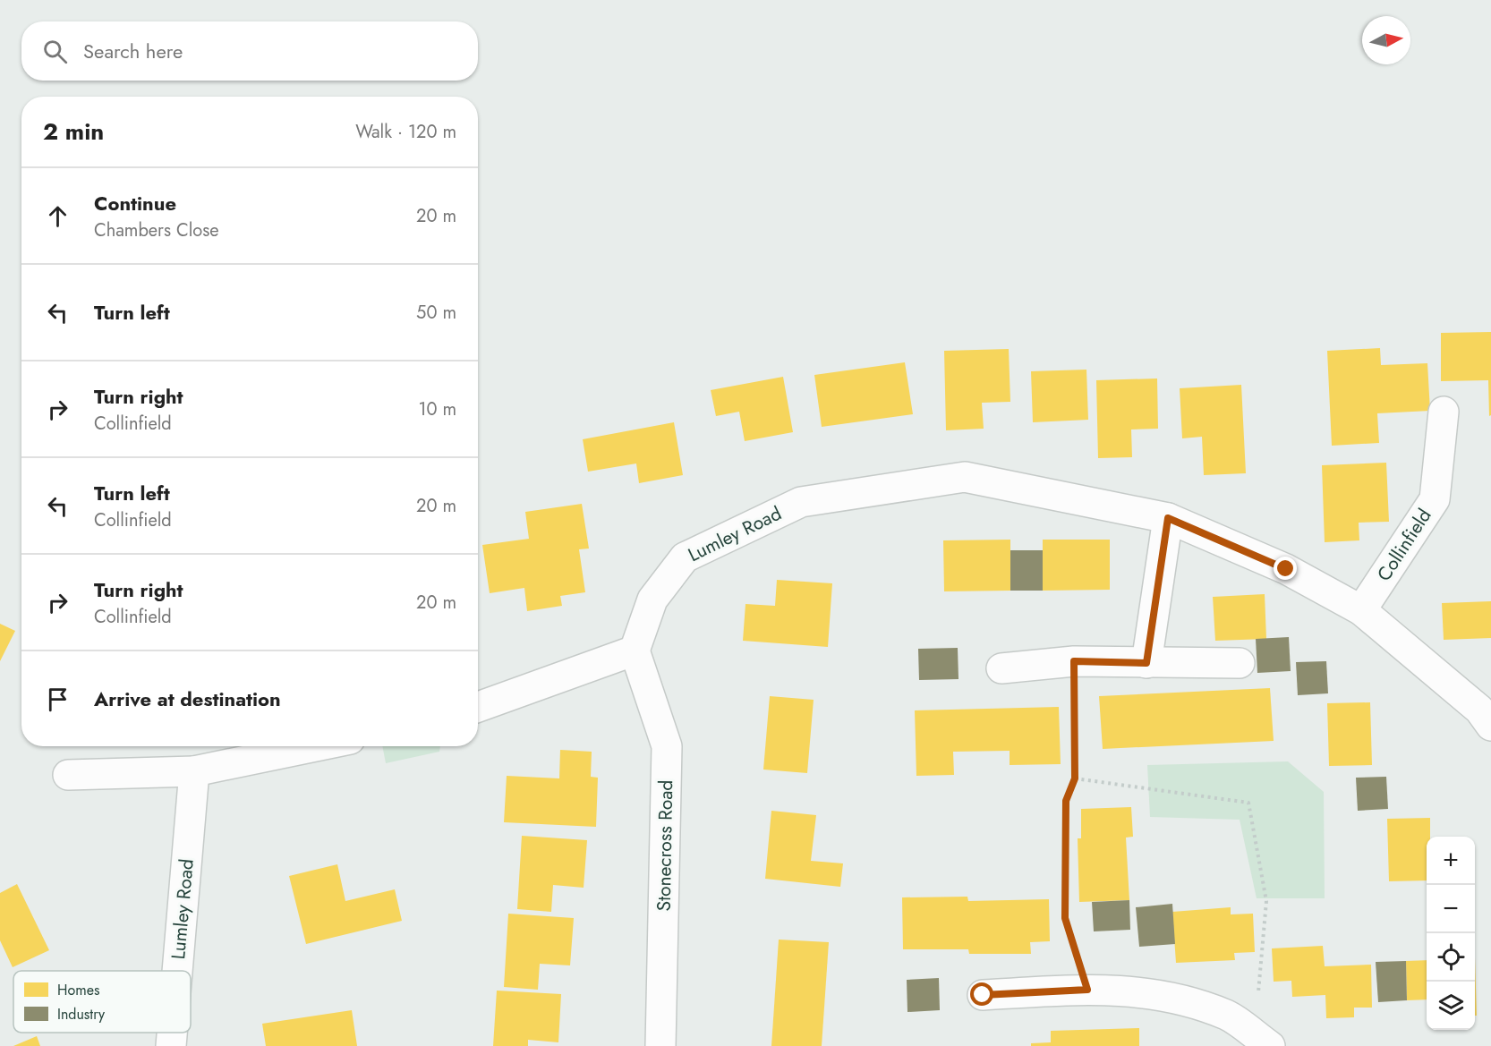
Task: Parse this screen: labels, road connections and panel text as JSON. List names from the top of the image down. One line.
{"streets":{"street":["Lumley Road","Collinfield","Stonecross Road"]},"crossings":[["Lumley Road","Stonecross Road"]],"legend":["Homes","Industry"],"north":"right","page":{"search":"Search here","heading":["2 min","Walk · 120 m"],"list":[["Continue","Chambers Close","20 m"],["Turn left","50 m"],["Turn right","Collinfield","10 m"],["Turn left","Collinfield","20 m"],["Turn right","Collinfield","20 m"],"Arrive at destination"],"map_buttons":["+","−"]}}
